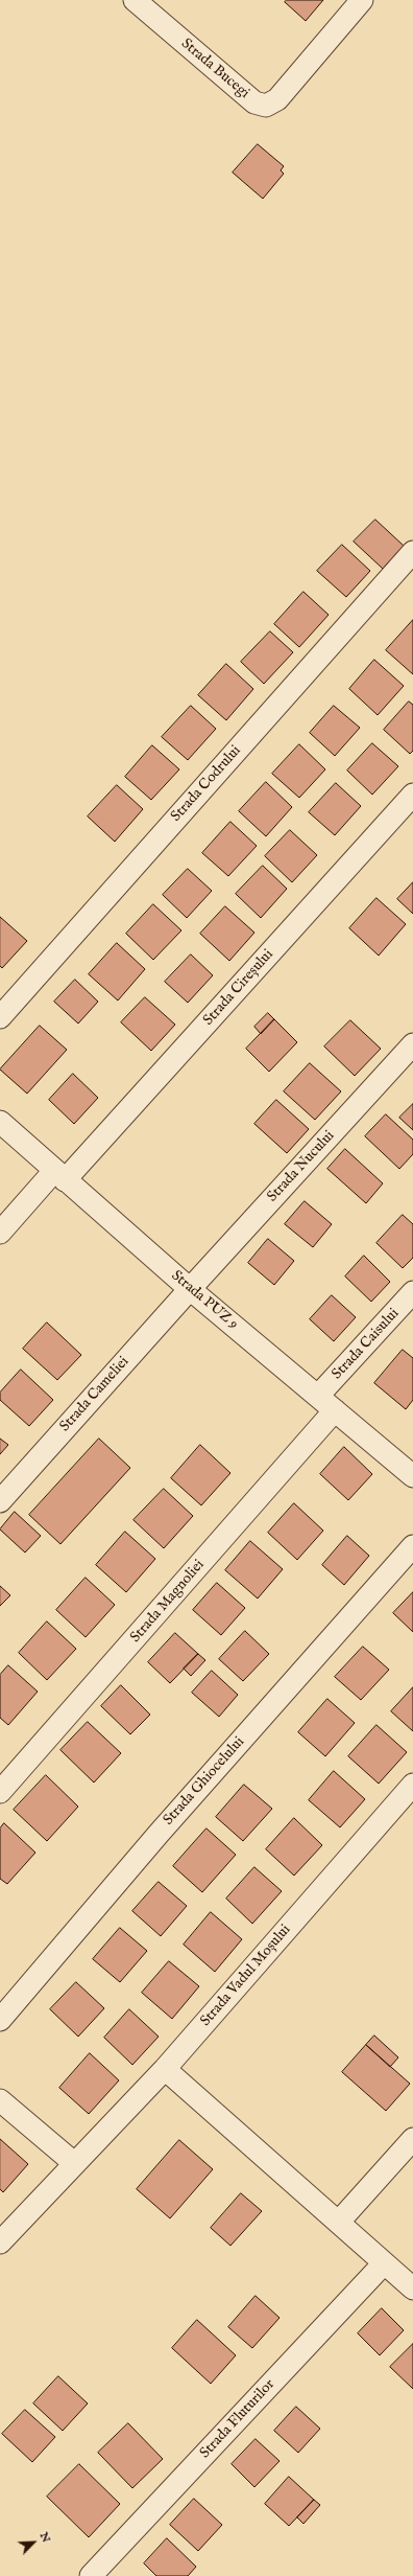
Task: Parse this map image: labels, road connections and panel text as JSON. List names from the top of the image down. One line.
{"streets":{"street":["Strada Bucegi","Strada Codrului","Strada Cireșului","Strada Nucului","Strada PUZ 9","Strada Caisului","Strada Cameliei","Strada Magnoliei","Strada Ghiocelului","Strada Vadul Moșului","Strada Fluturilor"]},"crossings":[["Strada Cireșului","Strada PUZ 9"],["Strada Nucului","Strada PUZ 9"],["Strada Nucului","Strada Cameliei"],["Strada PUZ 9","Strada Caisului"],["Strada PUZ 9","Strada Cameliei"],["Strada PUZ 9","Strada Magnoliei"]],"north":"top right"}
